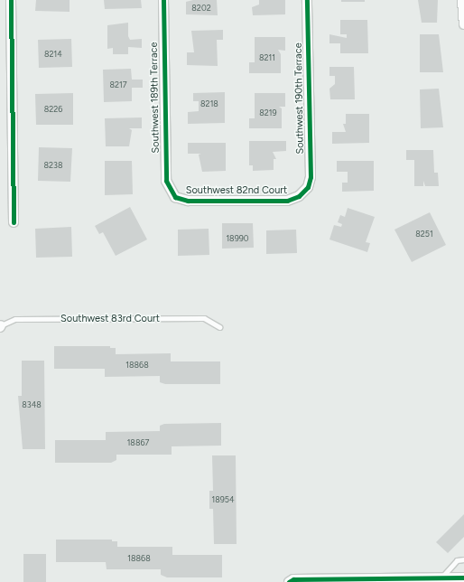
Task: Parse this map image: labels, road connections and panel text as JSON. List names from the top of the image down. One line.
{"streets":{"street":["Southwest 189th Terrace","Southwest 190th Terrace","Southwest 82nd Court"],"lane":["Southwest 83rd Court"]},"crossings":[["Southwest 189th Terrace","Southwest 82nd Court"],["Southwest 190th Terrace","Southwest 82nd Court"]],"house_numbers":["8202","8214","8211","8217","8218","8226","8219","8238","8251","18990","18868","8348","18867","18954","18868"]}
